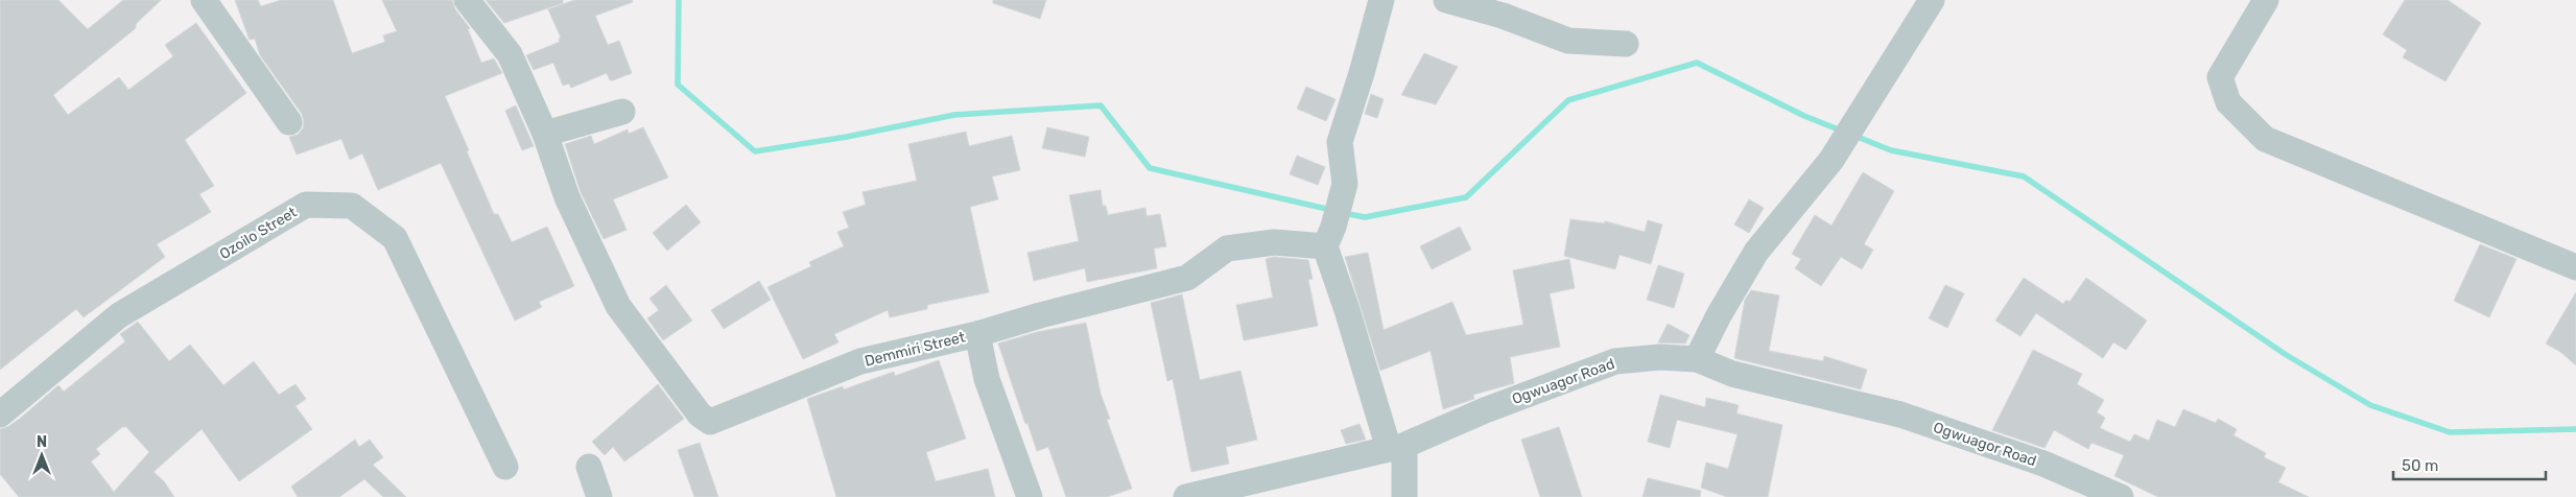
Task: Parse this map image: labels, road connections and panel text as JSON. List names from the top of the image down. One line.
{"streets":{"street":["Ozoilo Street","Demmiri Street","Ogwuagor Road"]},"scale_bar":"50 m","north":"top"}
